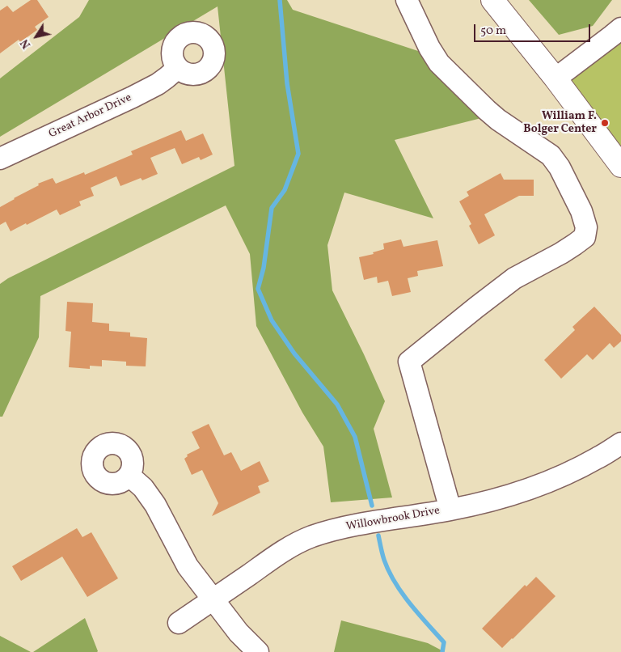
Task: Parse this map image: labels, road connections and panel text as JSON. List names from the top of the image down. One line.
{"streets":{"street":["Great Arbor Drive","Willowbrook Drive"]},"places":["William F. Bolger Center"],"scale_bar":"50 m","north":"bottom left"}
